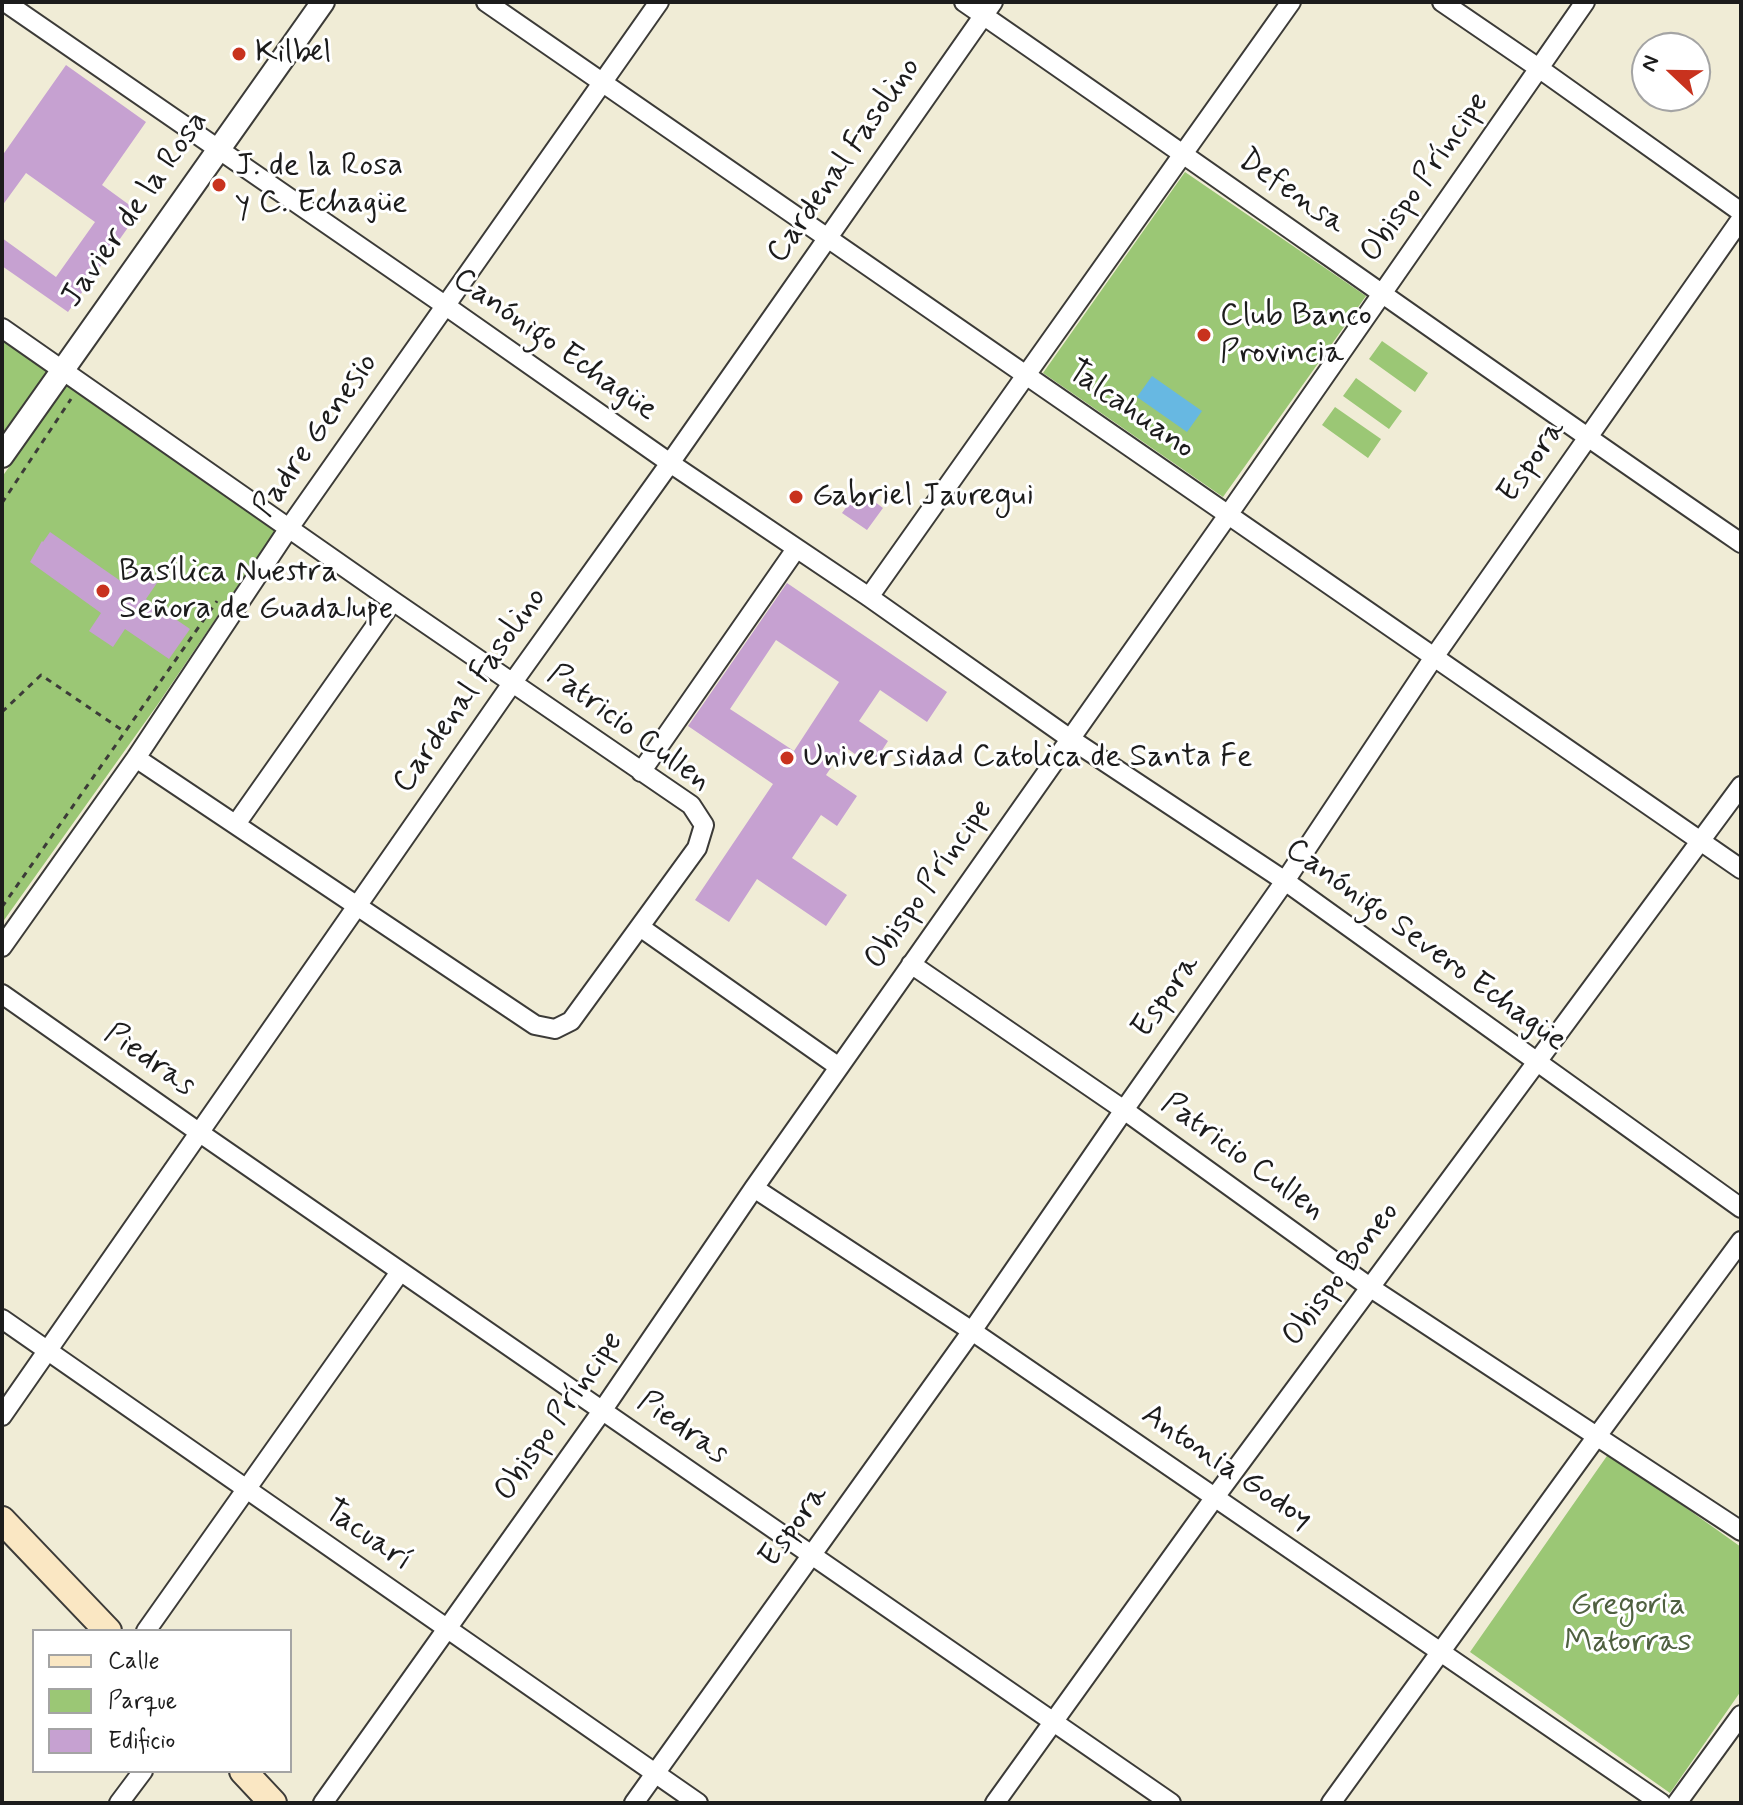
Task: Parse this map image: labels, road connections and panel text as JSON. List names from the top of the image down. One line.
{"streets":{"street":["Cardenal Fasolino","Obispo Príncipe","Defensa","Javier de la Rosa","Canónigo Echagüe","Talcahuano","Padre Genesio","Espora","Patricio Cullen","Canónigo Severo Echagüe","Piedras","Obispo Boneo","Antonia Godoy","Tacuarí"]},"crossings":[["Cardenal Fasolino","Defensa"],["Cardenal Fasolino","Canónigo Echagüe"],["Cardenal Fasolino","Talcahuano"],["Cardenal Fasolino","Patricio Cullen"],["Cardenal Fasolino","Piedras"],["Cardenal Fasolino","Tacuarí"],["Obispo Príncipe","Defensa"],["Obispo Príncipe","Canónigo Echagüe"],["Obispo Príncipe","Talcahuano"],["Obispo Príncipe","Patricio Cullen"],["Obispo Príncipe","Canónigo Severo Echagüe"],["Obispo Príncipe","Piedras"],["Obispo Príncipe","Antonia Godoy"],["Obispo Príncipe","Tacuarí"],["Defensa","Espora"],["Javier de la Rosa","Canónigo Echagüe"],["Javier de la Rosa","Patricio Cullen"],["Canónigo Echagüe","Padre Genesio"],["Canónigo Echagüe","Canónigo Severo Echagüe"],["Talcahuano","Padre Genesio"],["Talcahuano","Espora"],["Talcahuano","Obispo Boneo"],["Padre Genesio","Patricio Cullen"],["Espora","Patricio Cullen"],["Espora","Canónigo Severo Echagüe"],["Espora","Piedras"],["Espora","Antonia Godoy"],["Espora","Tacuarí"],["Patricio Cullen","Obispo Boneo"],["Canónigo Severo Echagüe","Obispo Boneo"],["Piedras","Obispo Boneo"],["Obispo Boneo","Antonia Godoy"]],"parks":["Gregoria Matorras"],"places":["Kilbel","J. de la Rosa y C. Echagüe","Club Banco Provincia","Gabriel Jauregui","Basílica Nuestra Señora de Guadalupe","Universidad Catolica de Santa Fe"],"legend":["Calle","Parque","Edificio"],"north":"left"}
